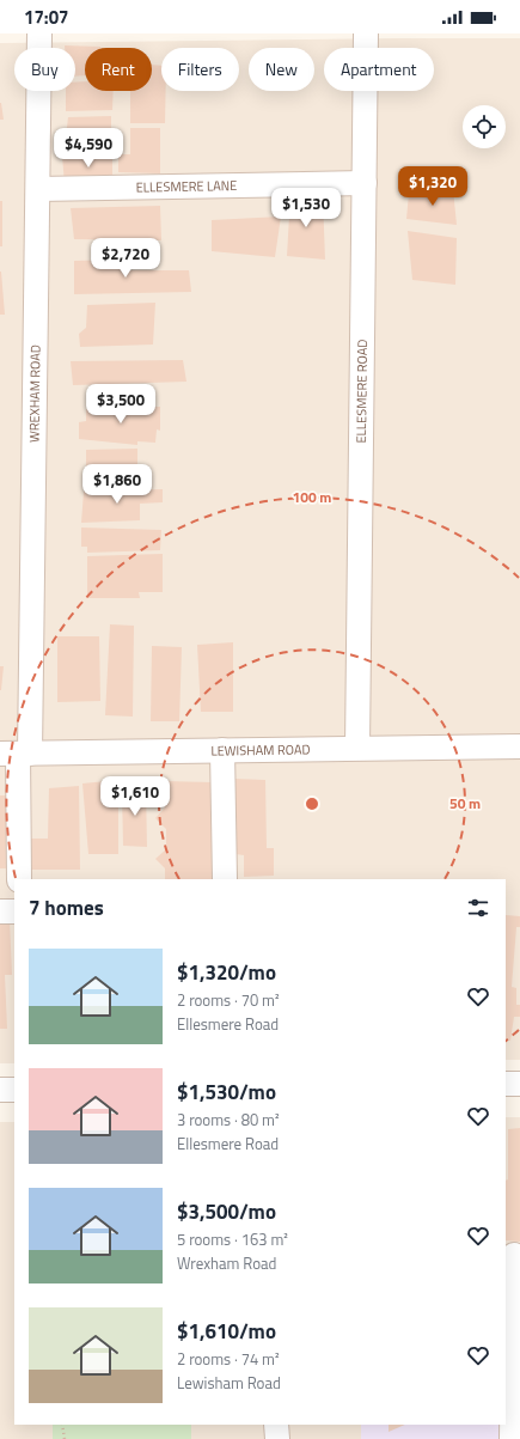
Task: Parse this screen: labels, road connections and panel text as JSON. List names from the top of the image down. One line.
{"streets":{"street":["ELLESMERE LANE","ELLESMERE ROAD","WREXHAM ROAD","LEWISHAM ROAD"]},"crossings":[["ELLESMERE LANE","ELLESMERE ROAD"],["ELLESMERE LANE","WREXHAM ROAD"],["ELLESMERE ROAD","LEWISHAM ROAD"],["WREXHAM ROAD","LEWISHAM ROAD"]],"page":{"status":"17:07","chip":["Buy","Rent","Filters","New","Apartment"],"price":["$4,590","$1,320","$1,530","$2,720","$3,500","$1,860","$1,610"],"heading":"7 homes","list":[{"name":"$1,320/mo","note":"2 rooms · 70 m² · Ellesmere Road"},{"name":"$1,530/mo","note":"3 rooms · 80 m² · Ellesmere Road"},{"name":"$3,500/mo","note":"5 rooms · 163 m² · Wrexham Road"},{"name":"$1,610/mo","note":"2 rooms · 74 m² · Lewisham Road"}]},"rings":["100 m","50 m"]}
